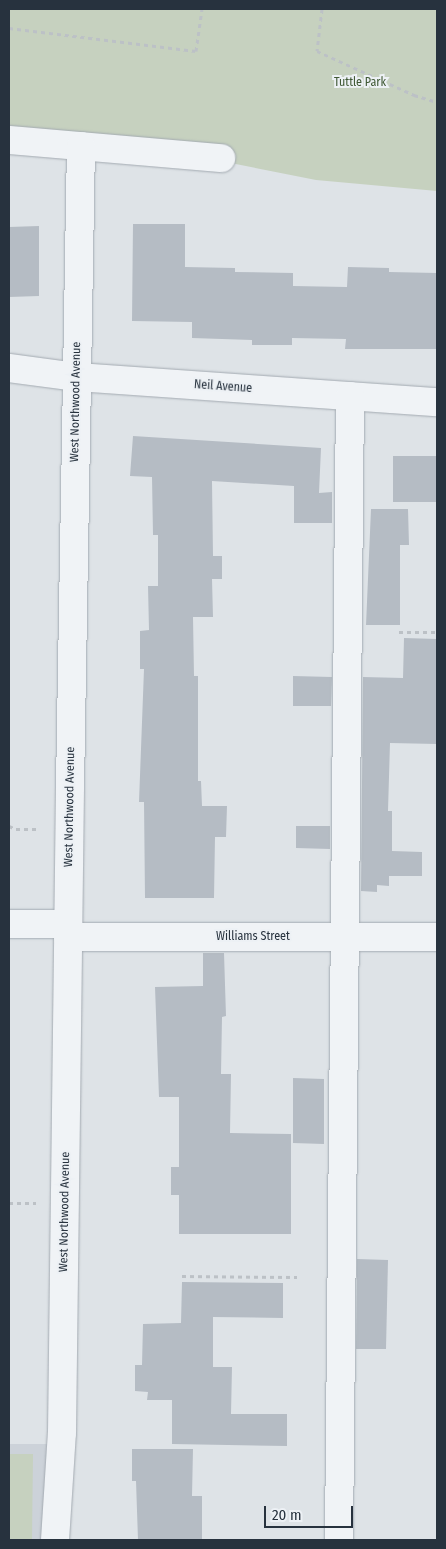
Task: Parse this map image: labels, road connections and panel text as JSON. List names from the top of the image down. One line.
{"streets":{"street":["Neil Avenue","West Northwood Avenue","Williams Street"]},"crossings":[["Neil Avenue","West Northwood Avenue"],["West Northwood Avenue","Williams Street"]],"parks":["Tuttle Park"],"scale_bar":"20 m"}
